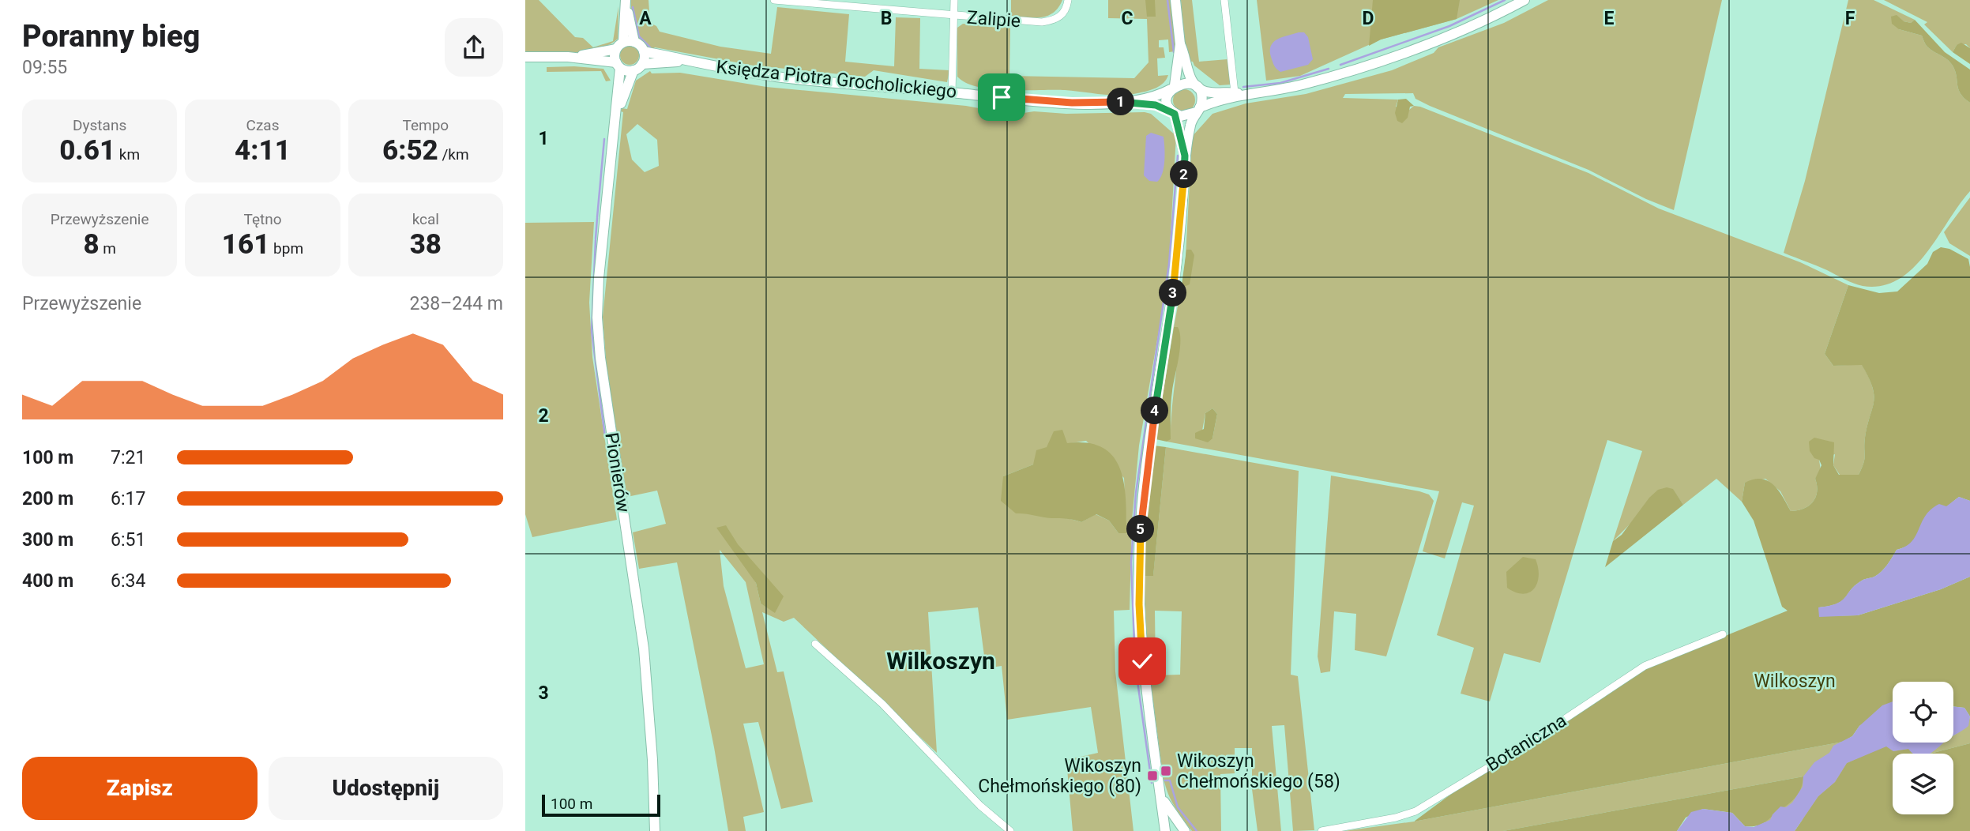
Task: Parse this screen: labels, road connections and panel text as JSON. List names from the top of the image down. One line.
{"streets":{"street":["Zalipie","Księdza Piotra Grocholickiego","Pionierów","Botaniczna"]},"districts":["Wilkoszyn"],"parks":["Wilkoszyn"],"places":{"transit":["Wikoszyn Chełmońskiego (58)","Wikoszyn Chełmońskiego (80)"]},"scale_bar":"100 m","page":{"heading":["Poranny bieg","09:55"],"pins":["1","2","3","4","5"],"stats":[["Dystans","0.61 km"],["Czas","4:11"],["Tempo","6:52 /km"],["Przewyższenie","8 m"],["Tętno","161 bpm"],["kcal","38"]],"chart":["Przewyższenie","238–244 m"],"list":[{"name":"100 m","note":"7:21"},{"name":"200 m","note":"6:17"},{"name":"300 m","note":"6:51"},{"name":"400 m","note":"6:34"}],"buttons":["Zapisz","Udostępnij"],"scale":"100 m"},"grid":{"columns":["A","B","C","D","E","F"],"rows":["1","2","3"]}}
